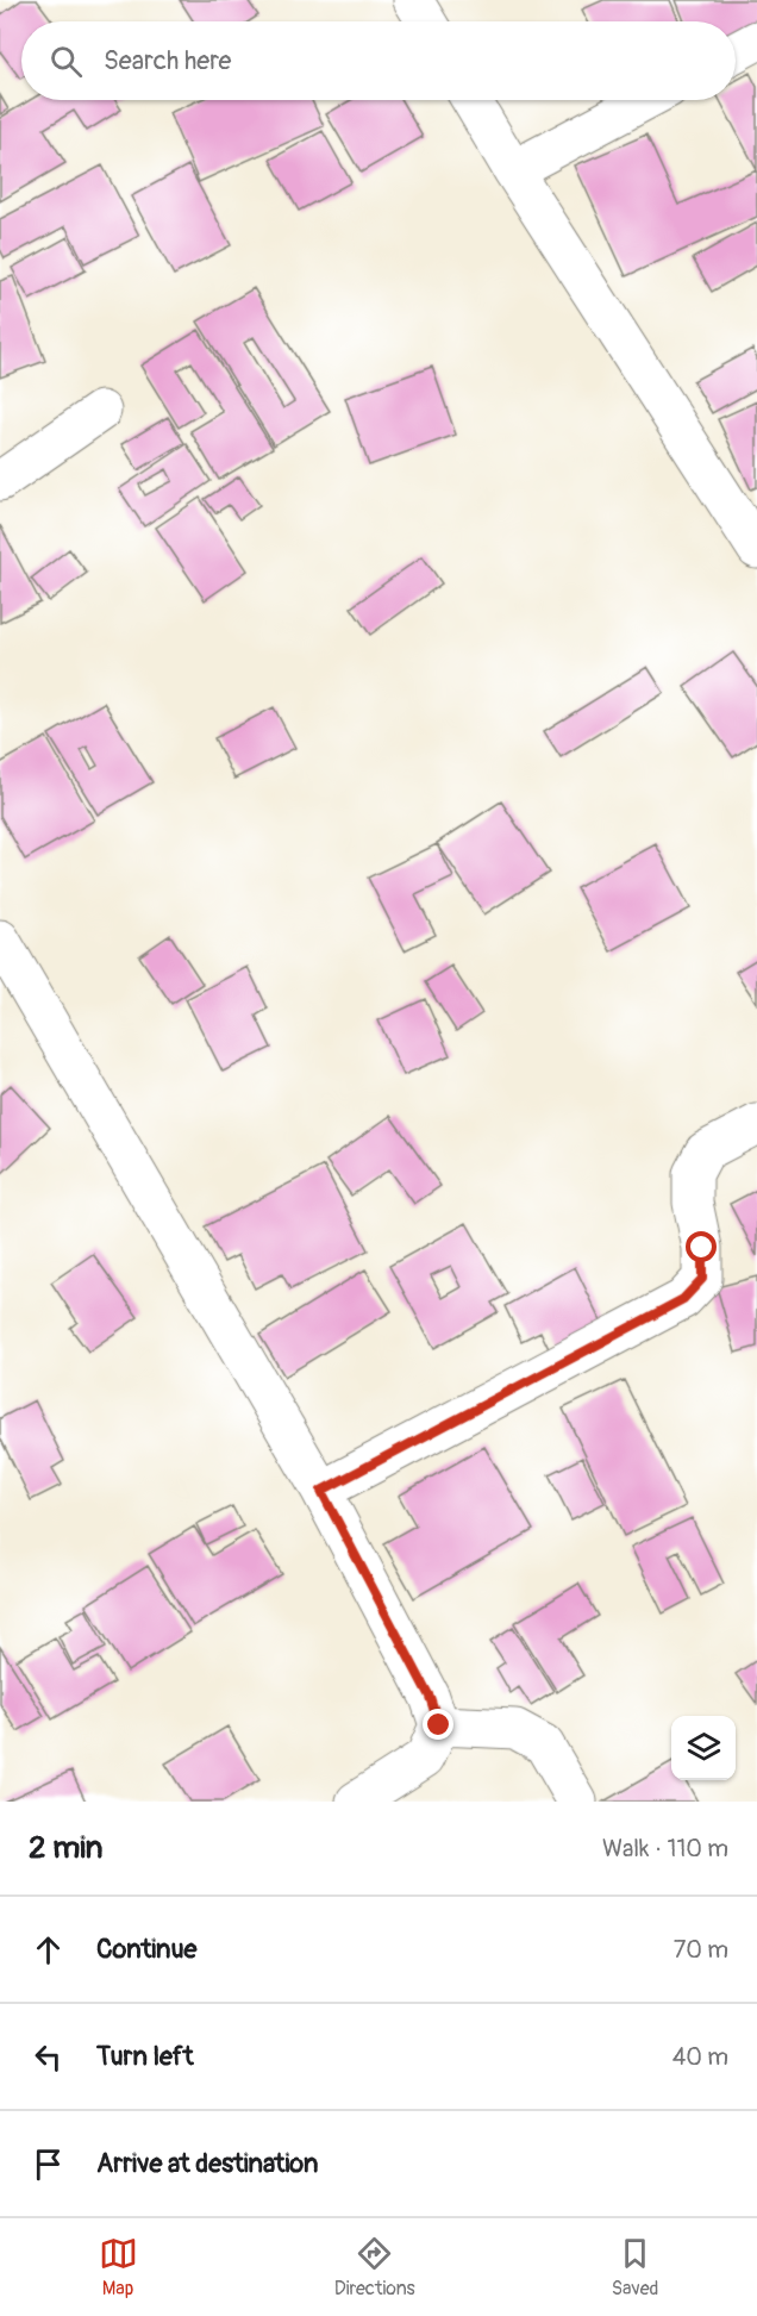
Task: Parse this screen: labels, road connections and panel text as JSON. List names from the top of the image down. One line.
{"page":{"search":"Search here","heading":["2 min","Walk · 110 m"],"list":[["Continue","70 m"],["Turn left","40 m"],"Arrive at destination"],"nav":["Map","Directions","Saved"]}}
